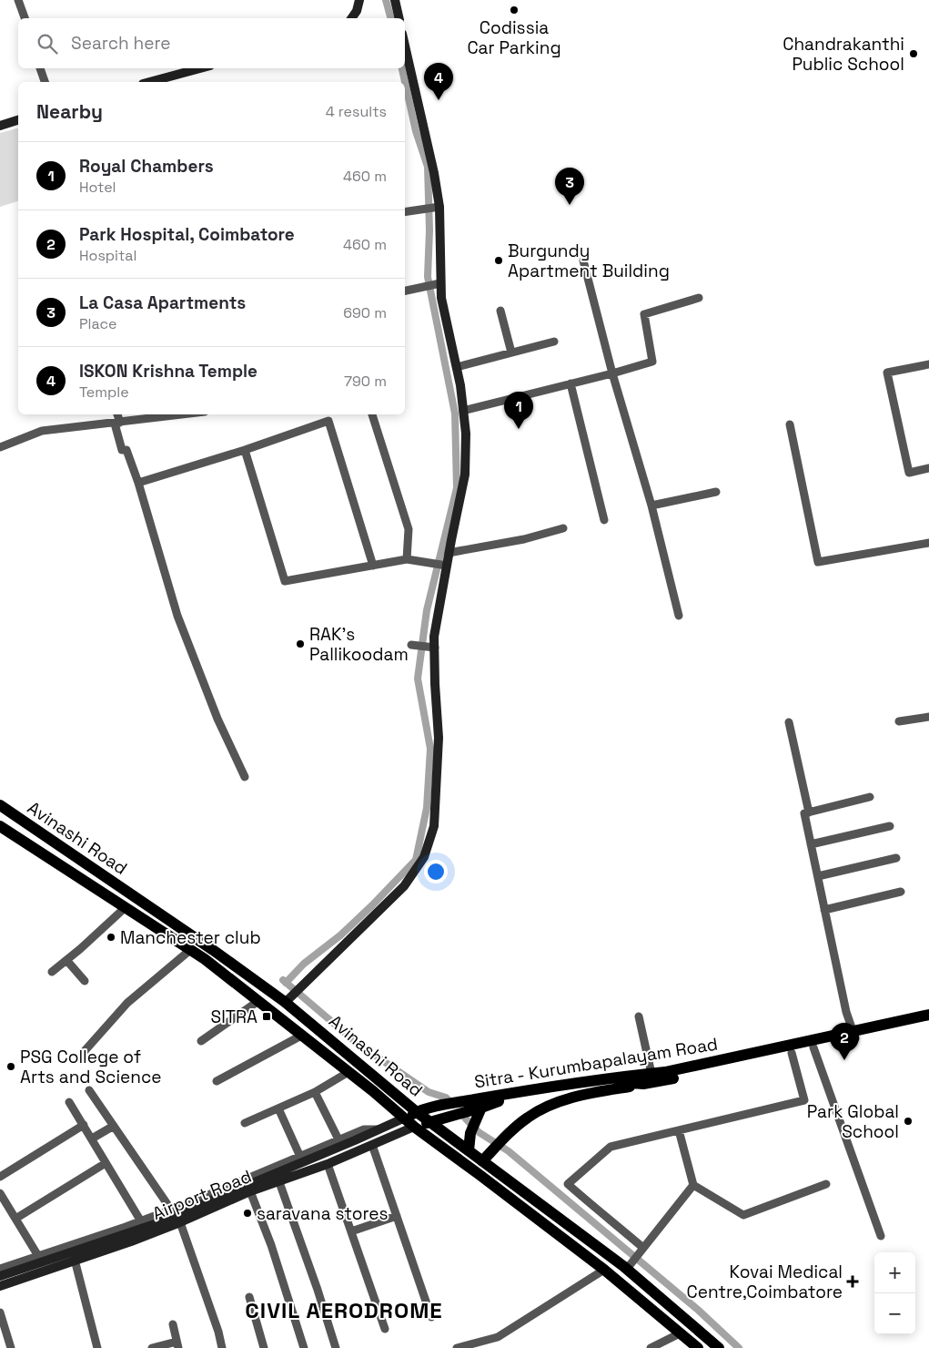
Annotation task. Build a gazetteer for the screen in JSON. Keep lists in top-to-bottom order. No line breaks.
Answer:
{"streets":{"main road":["Avinashi Road","Sitra - Kurumbapalayam Road"],"street":["Airport Road"]},"crossings":[["Avinashi Road","Sitra - Kurumbapalayam Road"],["Avinashi Road","Airport Road"],["Sitra - Kurumbapalayam Road","Airport Road"]],"districts":["CIVIL AERODROME"],"places":{"other":["Codissia Car Parking","Chandrakanthi Public School","Burgundy Apartment Building","RAK's Pallikoodam","Manchester club","PSG College of Arts and Science","Park Global School","saravana stores"],"transit":["SITRA"],"health":["Kovai Medical Centre,Coimbatore"]},"page":{"search":"Search here","pins":["4","3","1","2"],"heading":["Nearby","4 results"],"list":[{"mark":"1","name":"Royal Chambers","note":"Hotel","value":"460 m"},{"mark":"2","name":"Park Hospital, Coimbatore","note":"Hospital","value":"460 m"},{"mark":"3","name":"La Casa Apartments","note":"Place","value":"690 m"},{"mark":"4","name":"ISKON Krishna Temple","note":"Temple","value":"790 m"}],"map_buttons":["+","−"]}}
